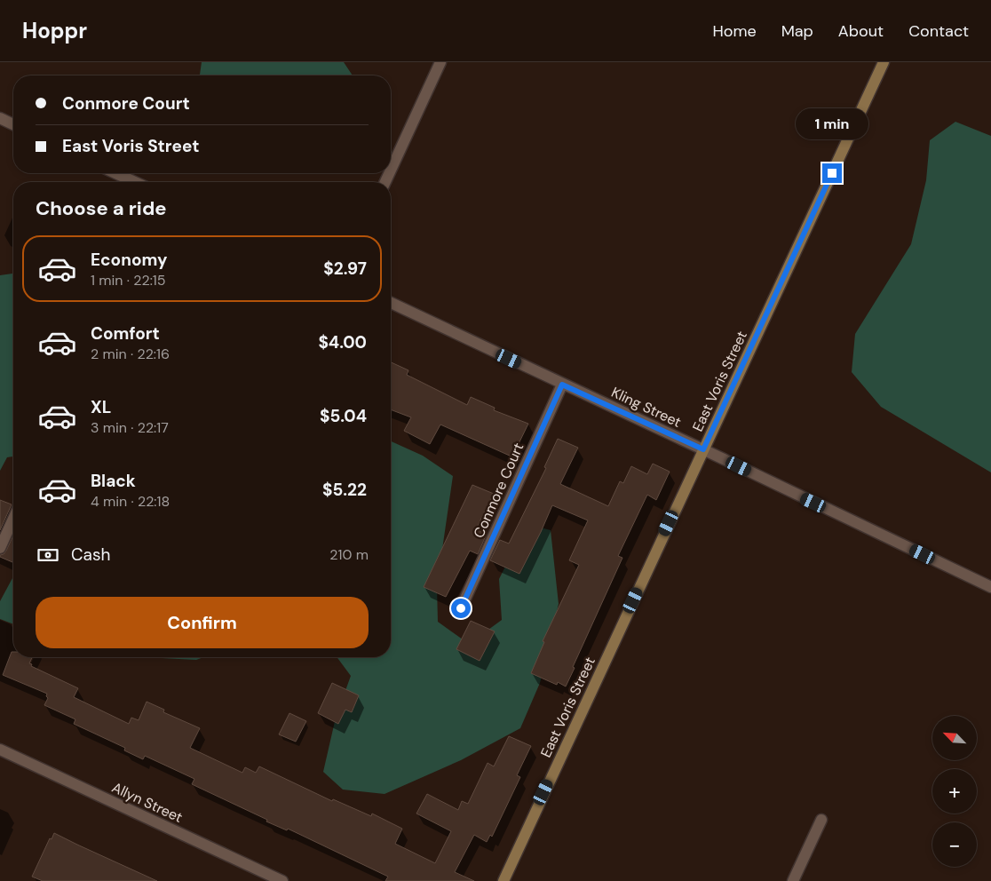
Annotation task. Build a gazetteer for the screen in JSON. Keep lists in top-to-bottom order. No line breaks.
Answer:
{"streets":{"street":["East Voris Street","Kling Street","Conmore Court","Allyn Street"]},"crossings":[["East Voris Street","Kling Street"],["Kling Street","Conmore Court"]],"north":"top left","page":{"header":"Hoppr","nav":["Home","Map","About","Contact"],"banner":["Conmore Court","East Voris Street"],"bubble":"1 min","heading":"Choose a ride","list":[{"name":"Economy","note":"1 min · 22:15","value":"$2.97"},{"name":"Comfort","note":"2 min · 22:16","value":"$4.00"},{"name":"XL","note":"3 min · 22:17","value":"$5.04"},{"name":"Black","note":"4 min · 22:18","value":"$5.22"}],"pay":["Cash","210 m"],"buttons":"Confirm","map_buttons":["+","−"]}}
